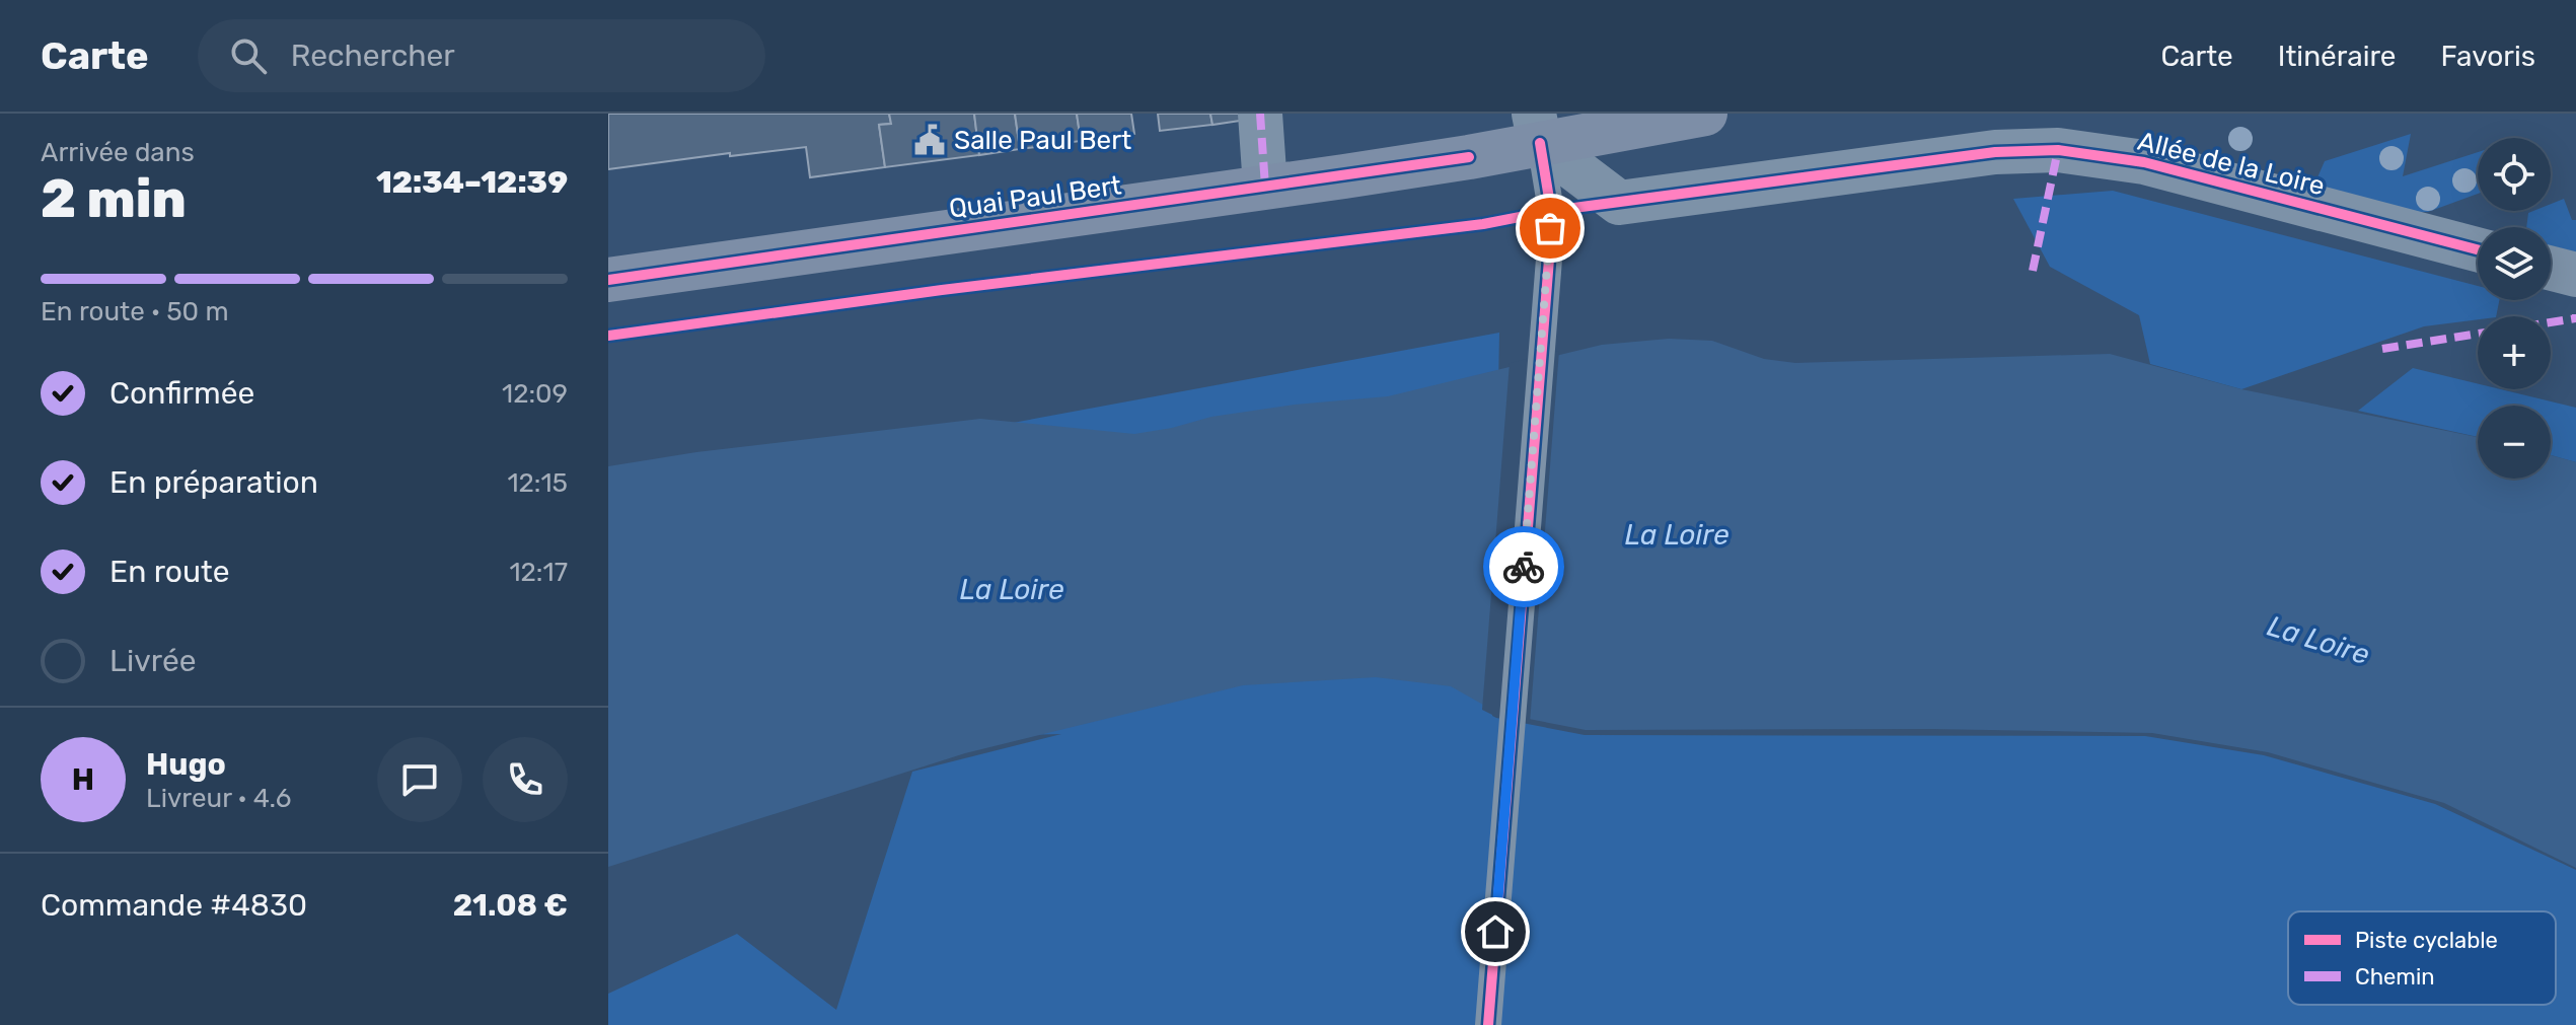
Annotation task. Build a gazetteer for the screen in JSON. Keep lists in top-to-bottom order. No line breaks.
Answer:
{"streets":{"main road":["Quai Paul Bert"],"street":["Allée de la Loire"]},"crossings":[["Allée de la Loire","Quai Paul Bert"]],"water":["La Loire"],"places":{"public building":["Salle Paul Bert"]},"legend":["Piste cyclable","Chemin"],"page":{"header":"Carte","search":"Rechercher","nav":["Carte","Itinéraire","Favoris"],"heading":["2 min","Arrivée dans","12:34–12:39"],"panel":["Hugo","Livreur · 4.6","Commande #4830","21.08 €"],"map_buttons":["+","−"],"bar":"En route · 50 m","list":[["Confirmée","12:09"],["En préparation","12:15"],["En route","12:17"],"Livrée"],"round":"H"}}
